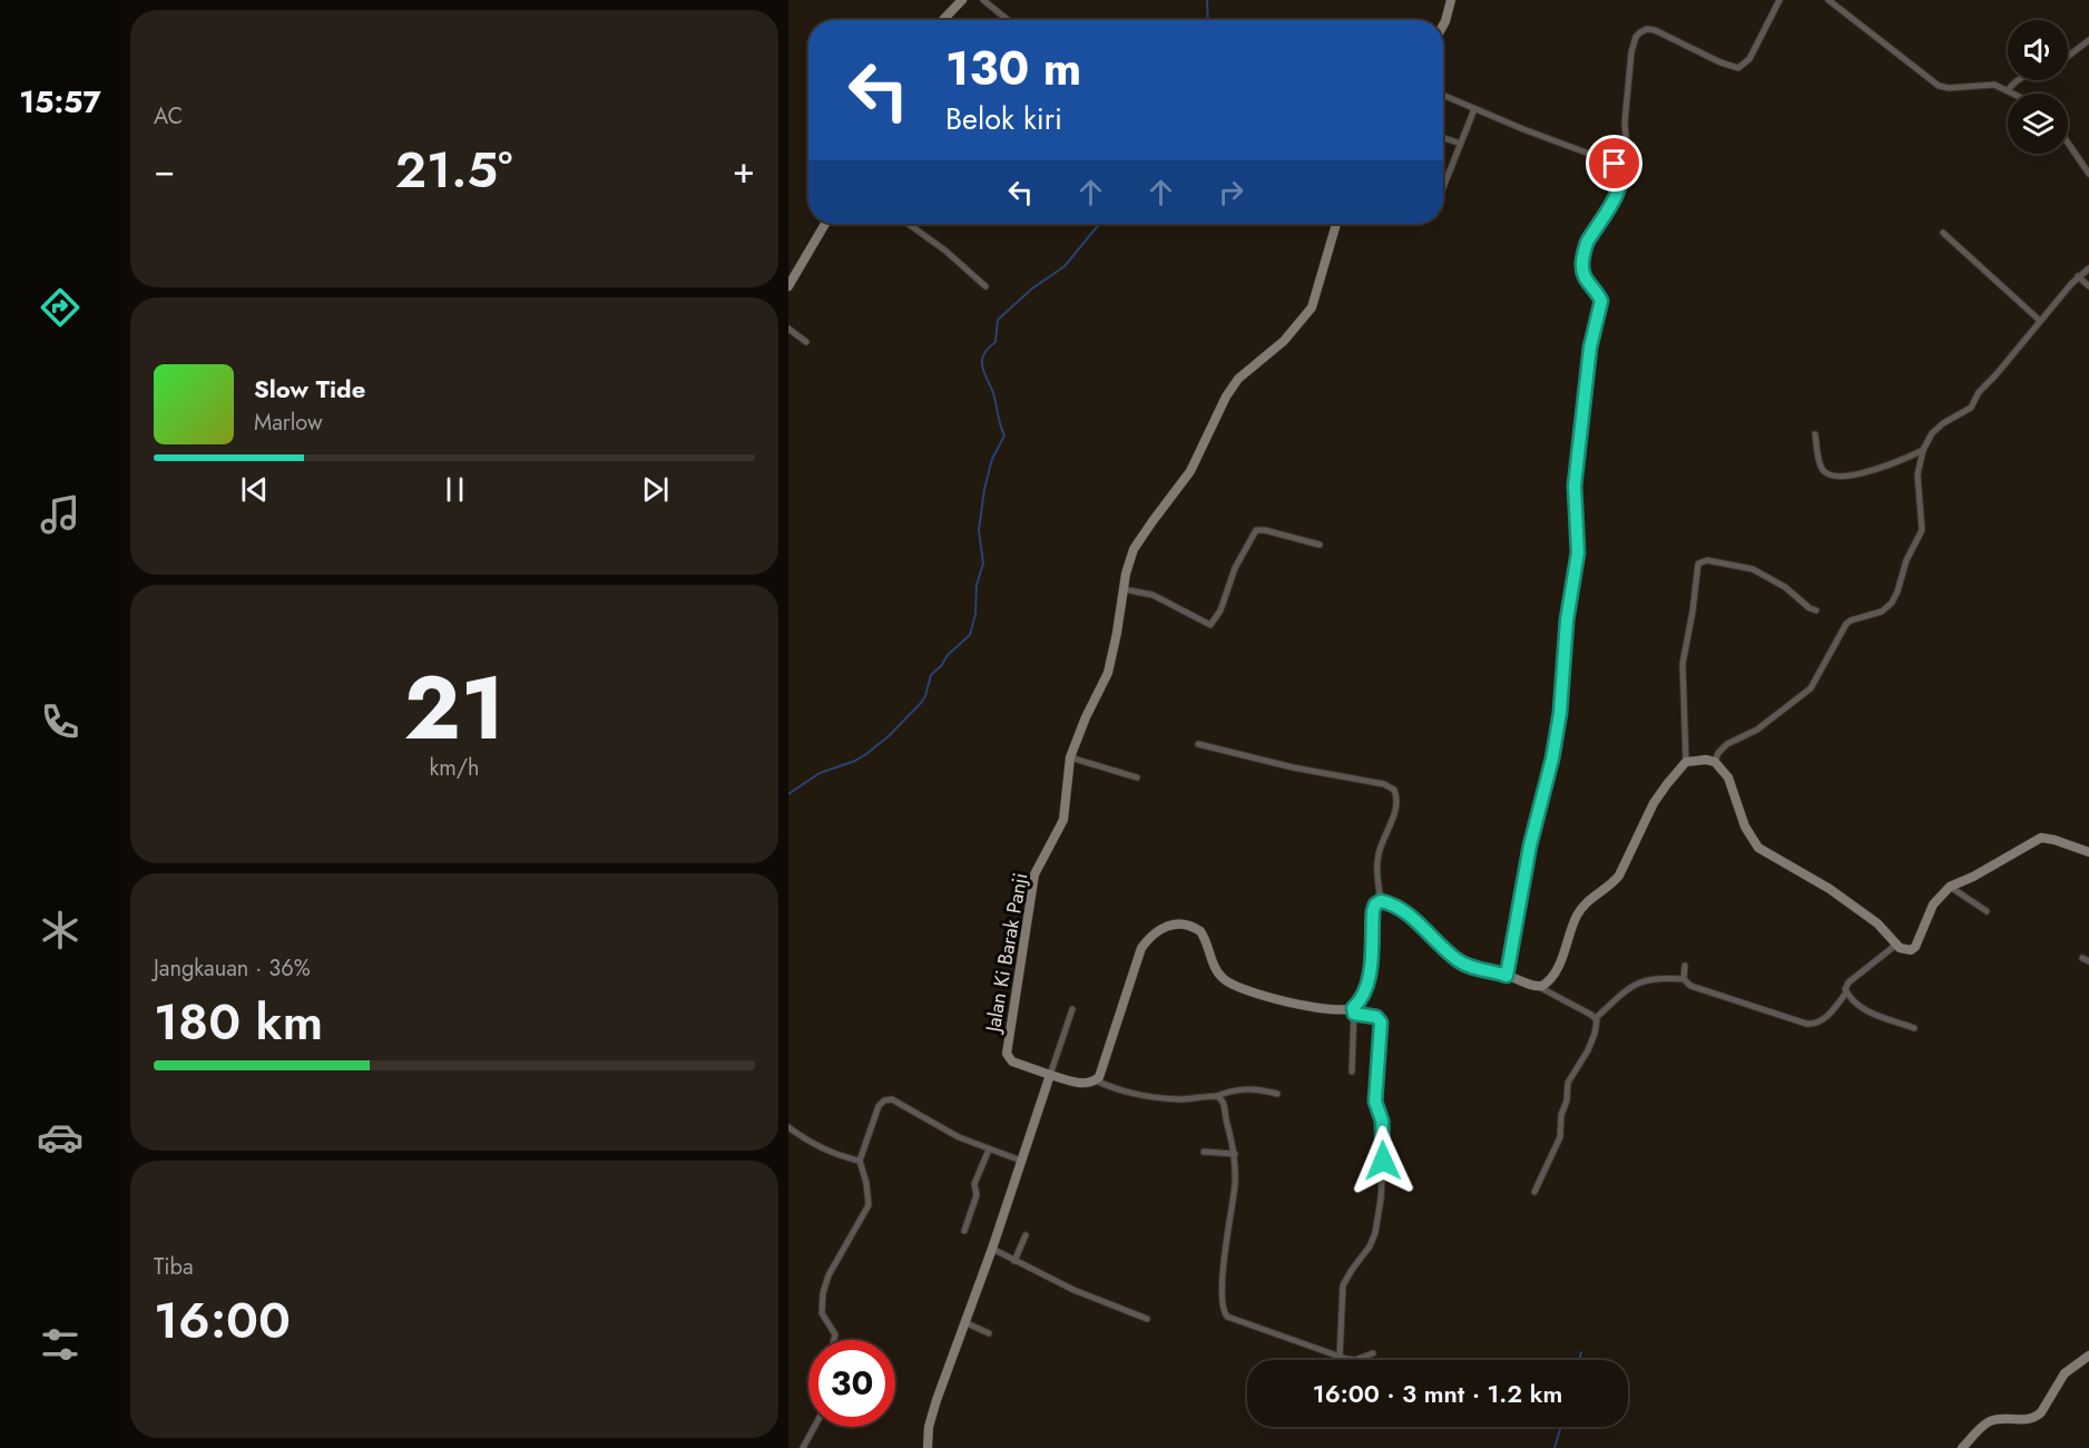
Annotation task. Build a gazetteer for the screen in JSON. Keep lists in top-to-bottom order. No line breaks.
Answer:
{"streets":{"street":["Jalan Ki Barak Panji"]},"page":{"tabs":"15:57","tile":["AC",["21","km/h"],["Jangkauan · 36%","180 km"],["Tiba","16:00"]],"turn":["130 m","Belok kiri"],"heat":["−","21.5°","+"],"song":["Slow Tide","Marlow"],"limit":"30","trip":"16:00 · 3 mnt · 1.2 km"}}
